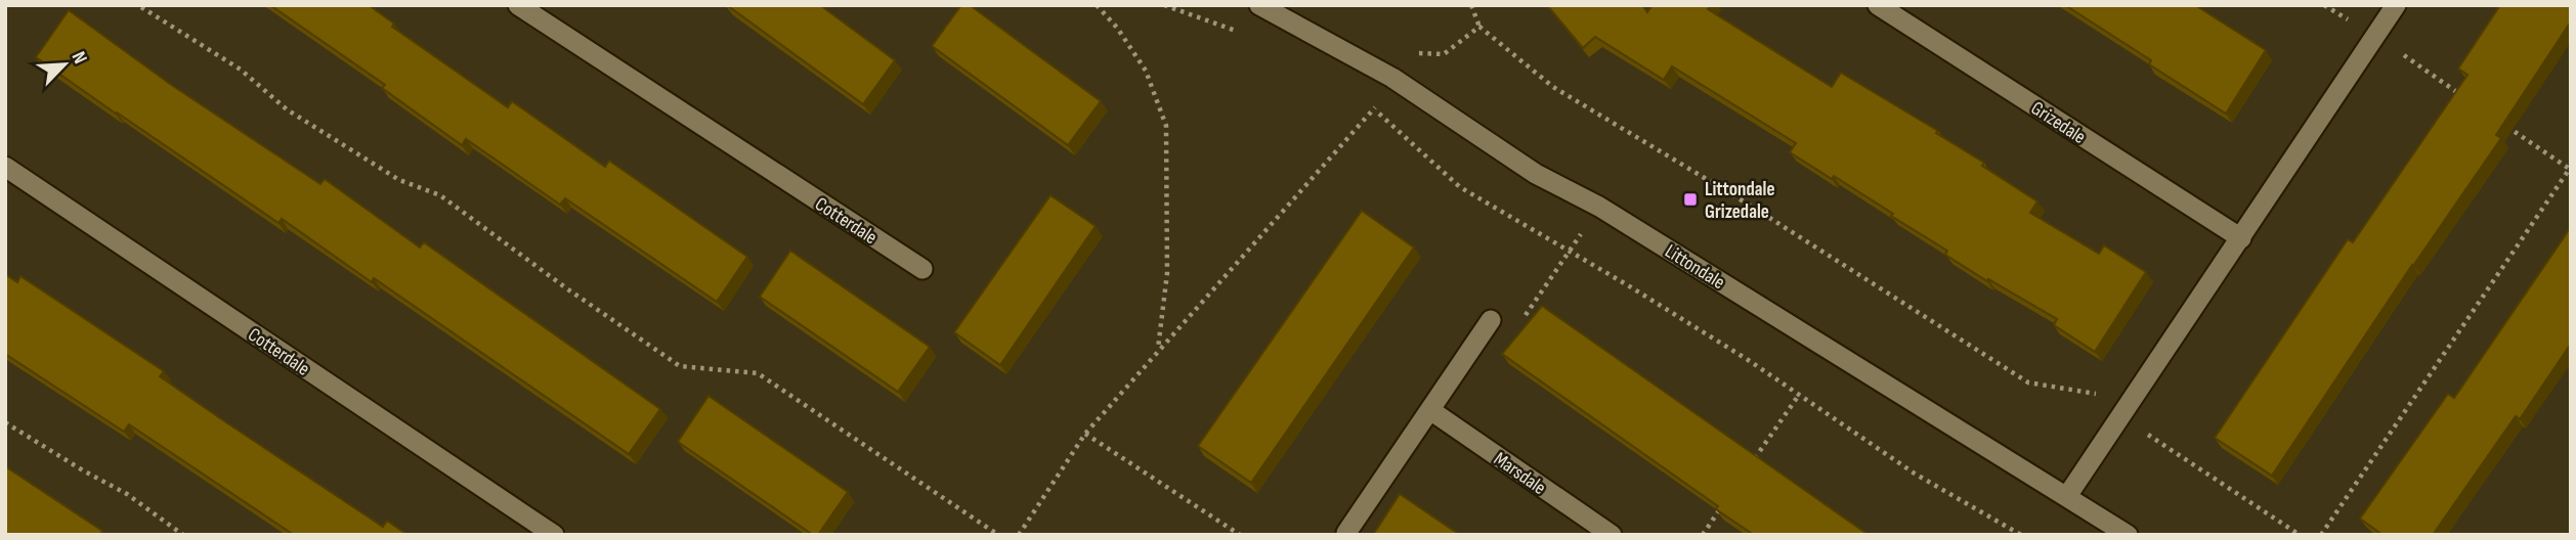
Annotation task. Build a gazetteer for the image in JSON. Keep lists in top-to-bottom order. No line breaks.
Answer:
{"streets":{"street":["Grizedale","Cotterdale","Littondale","Marsdale"]},"places":{"transit":["Littondale Grizedale"]},"north":"top right"}
